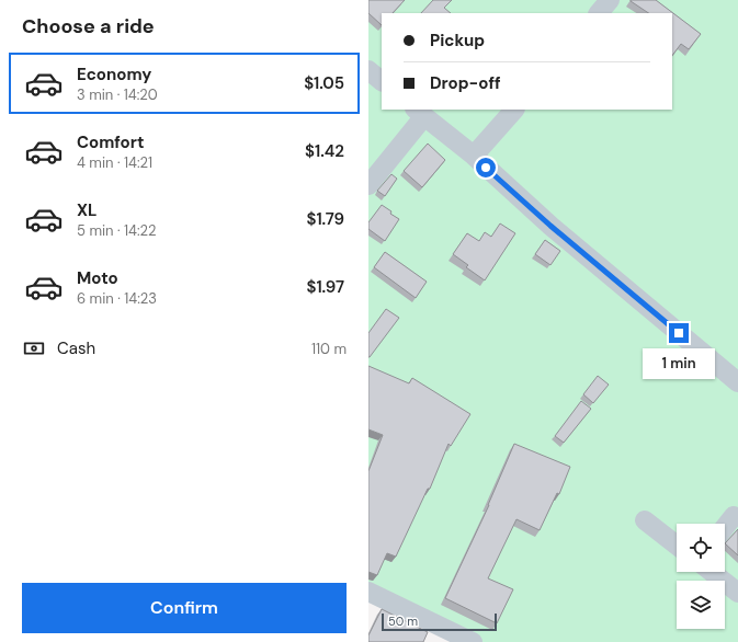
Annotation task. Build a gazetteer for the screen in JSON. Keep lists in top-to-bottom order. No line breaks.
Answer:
{"scale_bar":"50 m","page":{"heading":"Choose a ride","banner":["Pickup","Drop-off"],"list":[{"name":"Economy","note":"3 min · 14:20","value":"$1.05"},{"name":"Comfort","note":"4 min · 14:21","value":"$1.42"},{"name":"XL","note":"5 min · 14:22","value":"$1.79"},{"name":"Moto","note":"6 min · 14:23","value":"$1.97"}],"pay":["Cash","110 m"],"bubble":"1 min","buttons":"Confirm","scale":"50 m"}}
